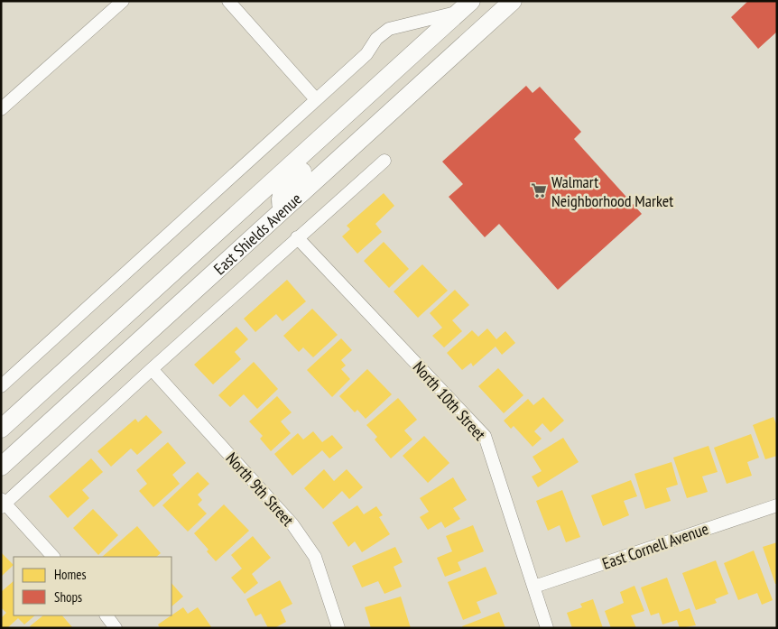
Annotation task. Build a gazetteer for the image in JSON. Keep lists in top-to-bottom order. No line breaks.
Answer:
{"streets":{"main road":["East Shields Avenue"],"street":["North 10th Street","North 9th Street","East Cornell Avenue"]},"crossings":[["North 10th Street","East Cornell Avenue"]],"places":{"supermarket":["Walmart Neighborhood Market"]},"legend":["Homes","Shops"]}
